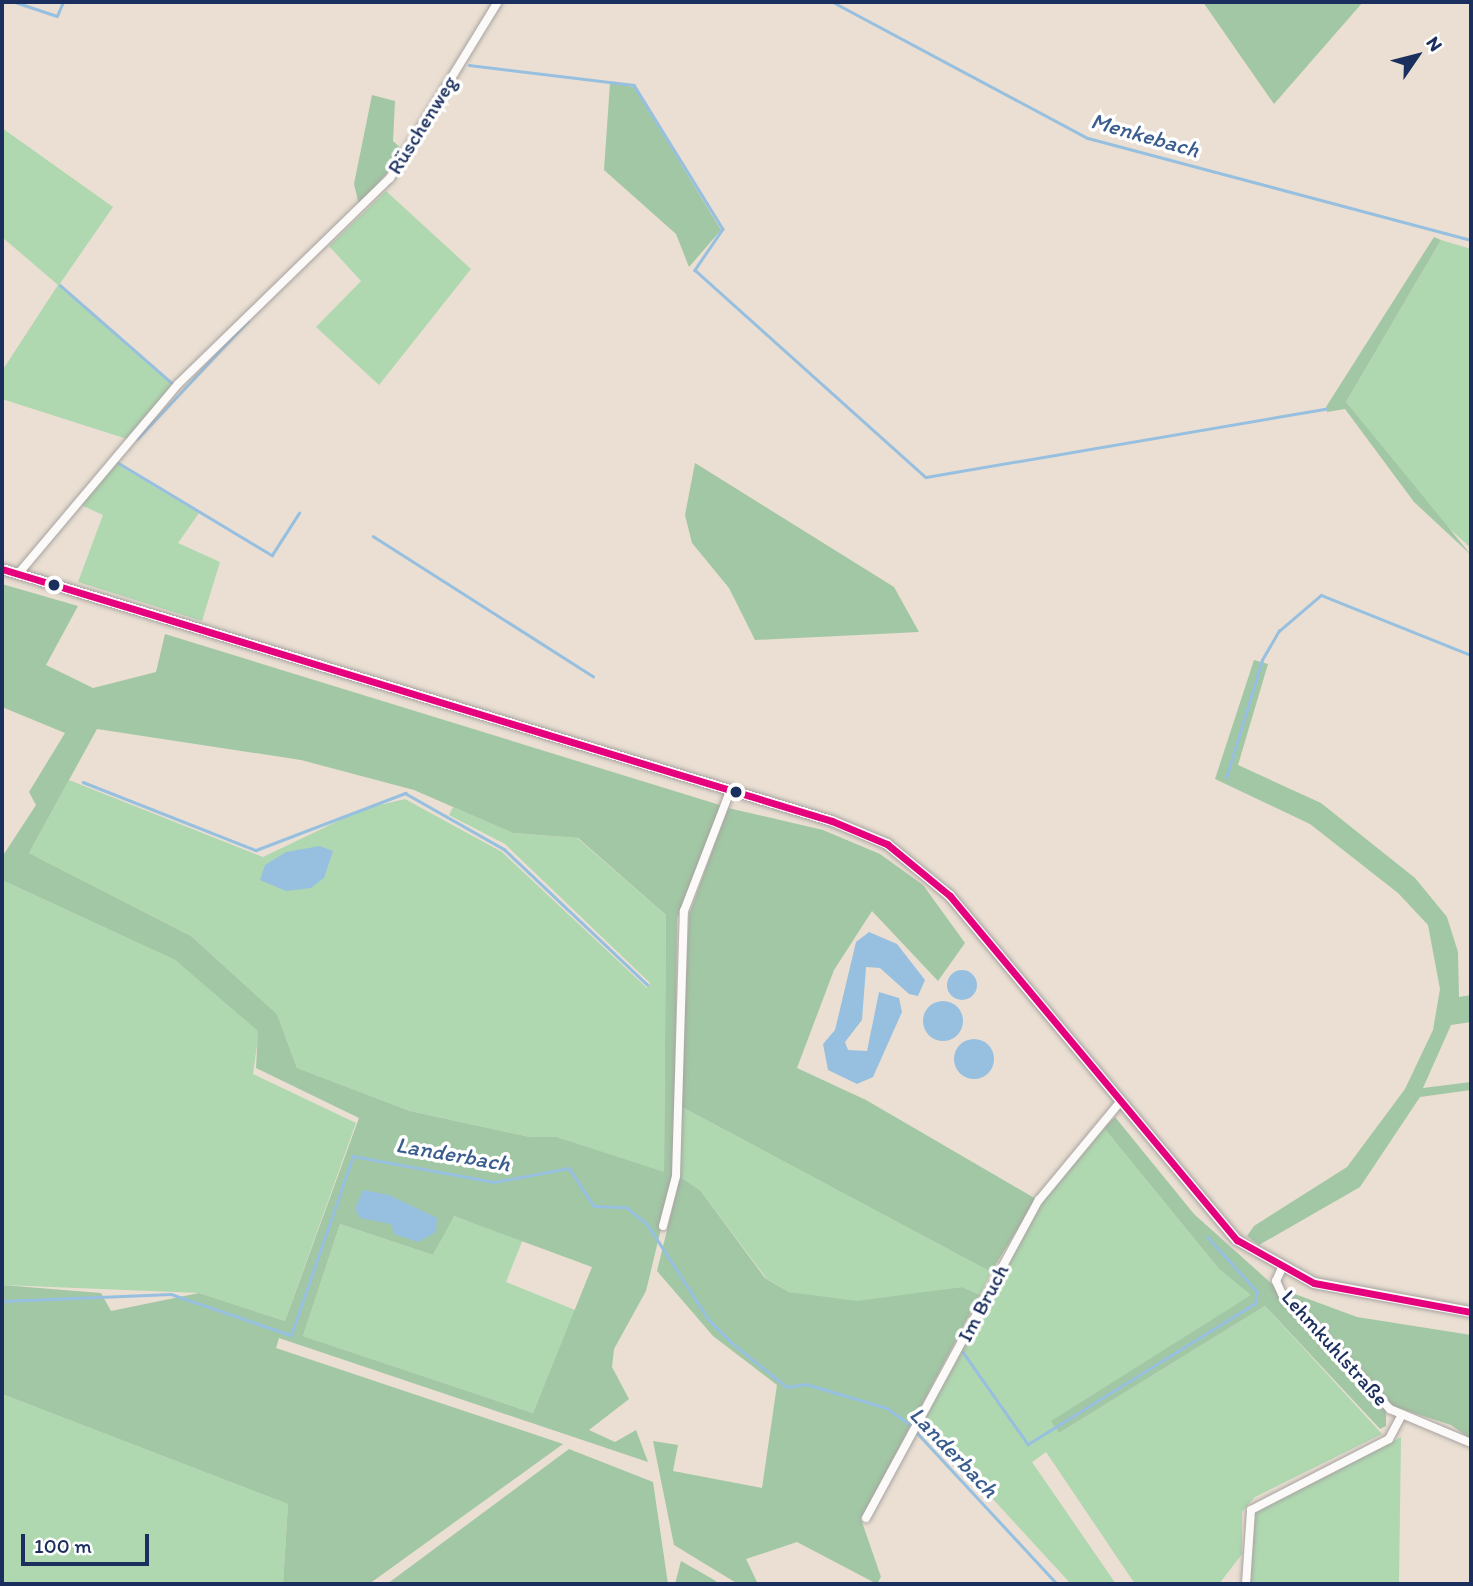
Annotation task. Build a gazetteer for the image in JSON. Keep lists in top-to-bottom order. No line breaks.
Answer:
{"streets":{"street":["Rüschenweg","Im Bruch","Lehmkuhlstraße"]},"water":["Menkebach","Landerbach"],"scale_bar":"100 m","north":"top right"}
